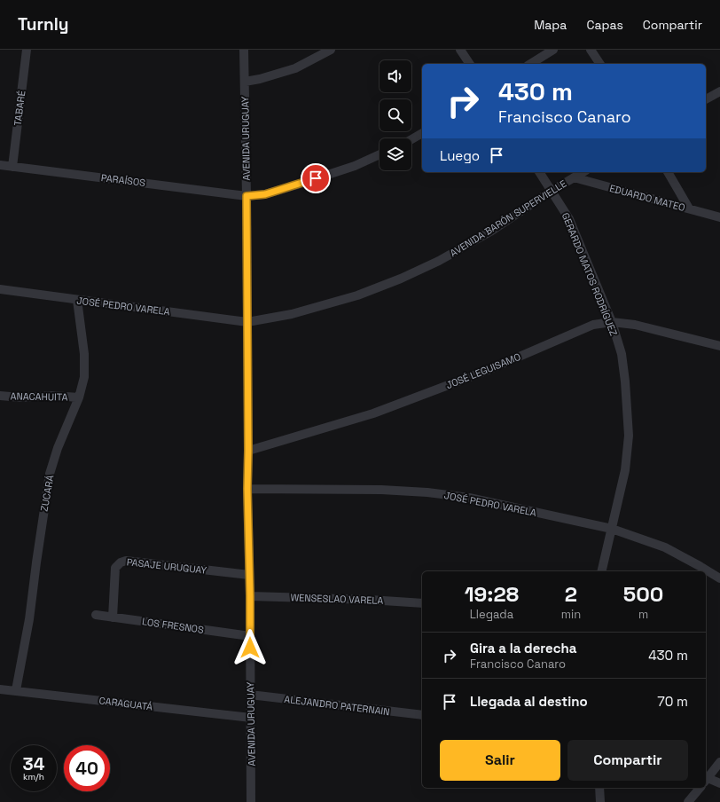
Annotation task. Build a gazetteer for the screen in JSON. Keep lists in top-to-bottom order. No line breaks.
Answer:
{"streets":{"street":["TABARÉ","AVENIDA URUGUAY","PARAÍSOS","EDUARDO MATEO","AVENIDA BARÓN SUPERVIELLE","GERARDO MATOS RODRÍGUEZ","JOSÉ PEDRO VARELA","JOSÉ LEGUISAMO","ANACAHUITA","ZUCARÁ","PASAJE URUGUAY","WENSESLAO VARELA","LOS FRESNOS","CARAGUATÁ","ALEJANDRO PATERNAIN"]},"crossings":[["TABARÉ","PARAÍSOS"],["AVENIDA URUGUAY","PARAÍSOS"],["AVENIDA URUGUAY","AVENIDA BARÓN SUPERVIELLE"],["AVENIDA URUGUAY","JOSÉ PEDRO VARELA"],["AVENIDA URUGUAY","JOSÉ LEGUISAMO"],["AVENIDA URUGUAY","PASAJE URUGUAY"],["AVENIDA URUGUAY","WENSESLAO VARELA"],["AVENIDA URUGUAY","LOS FRESNOS"],["AVENIDA URUGUAY","CARAGUATÁ"],["AVENIDA URUGUAY","ALEJANDRO PATERNAIN"],["EDUARDO MATEO","AVENIDA BARÓN SUPERVIELLE"],["AVENIDA BARÓN SUPERVIELLE","GERARDO MATOS RODRÍGUEZ"],["AVENIDA BARÓN SUPERVIELLE","JOSÉ PEDRO VARELA"],["GERARDO MATOS RODRÍGUEZ","JOSÉ PEDRO VARELA"],["GERARDO MATOS RODRÍGUEZ","JOSÉ LEGUISAMO"],["JOSÉ PEDRO VARELA","ZUCARÁ"],["ANACAHUITA","ZUCARÁ"],["ZUCARÁ","CARAGUATÁ"],["PASAJE URUGUAY","LOS FRESNOS"]],"page":{"header":"Turnly","nav":["Mapa","Capas","Compartir"],"turn":["430 m","Francisco Canaro"],"then":"Luego","eta":["19:28","Llegada","2","min","500","m"],"list":[{"name":"Gira a la derecha","note":"Francisco Canaro","value":"430 m"},{"name":"Llegada al destino","value":"70 m"}],"buttons":["Salir","Compartir"],"speed":"34 km/h","limit":"40"}}
